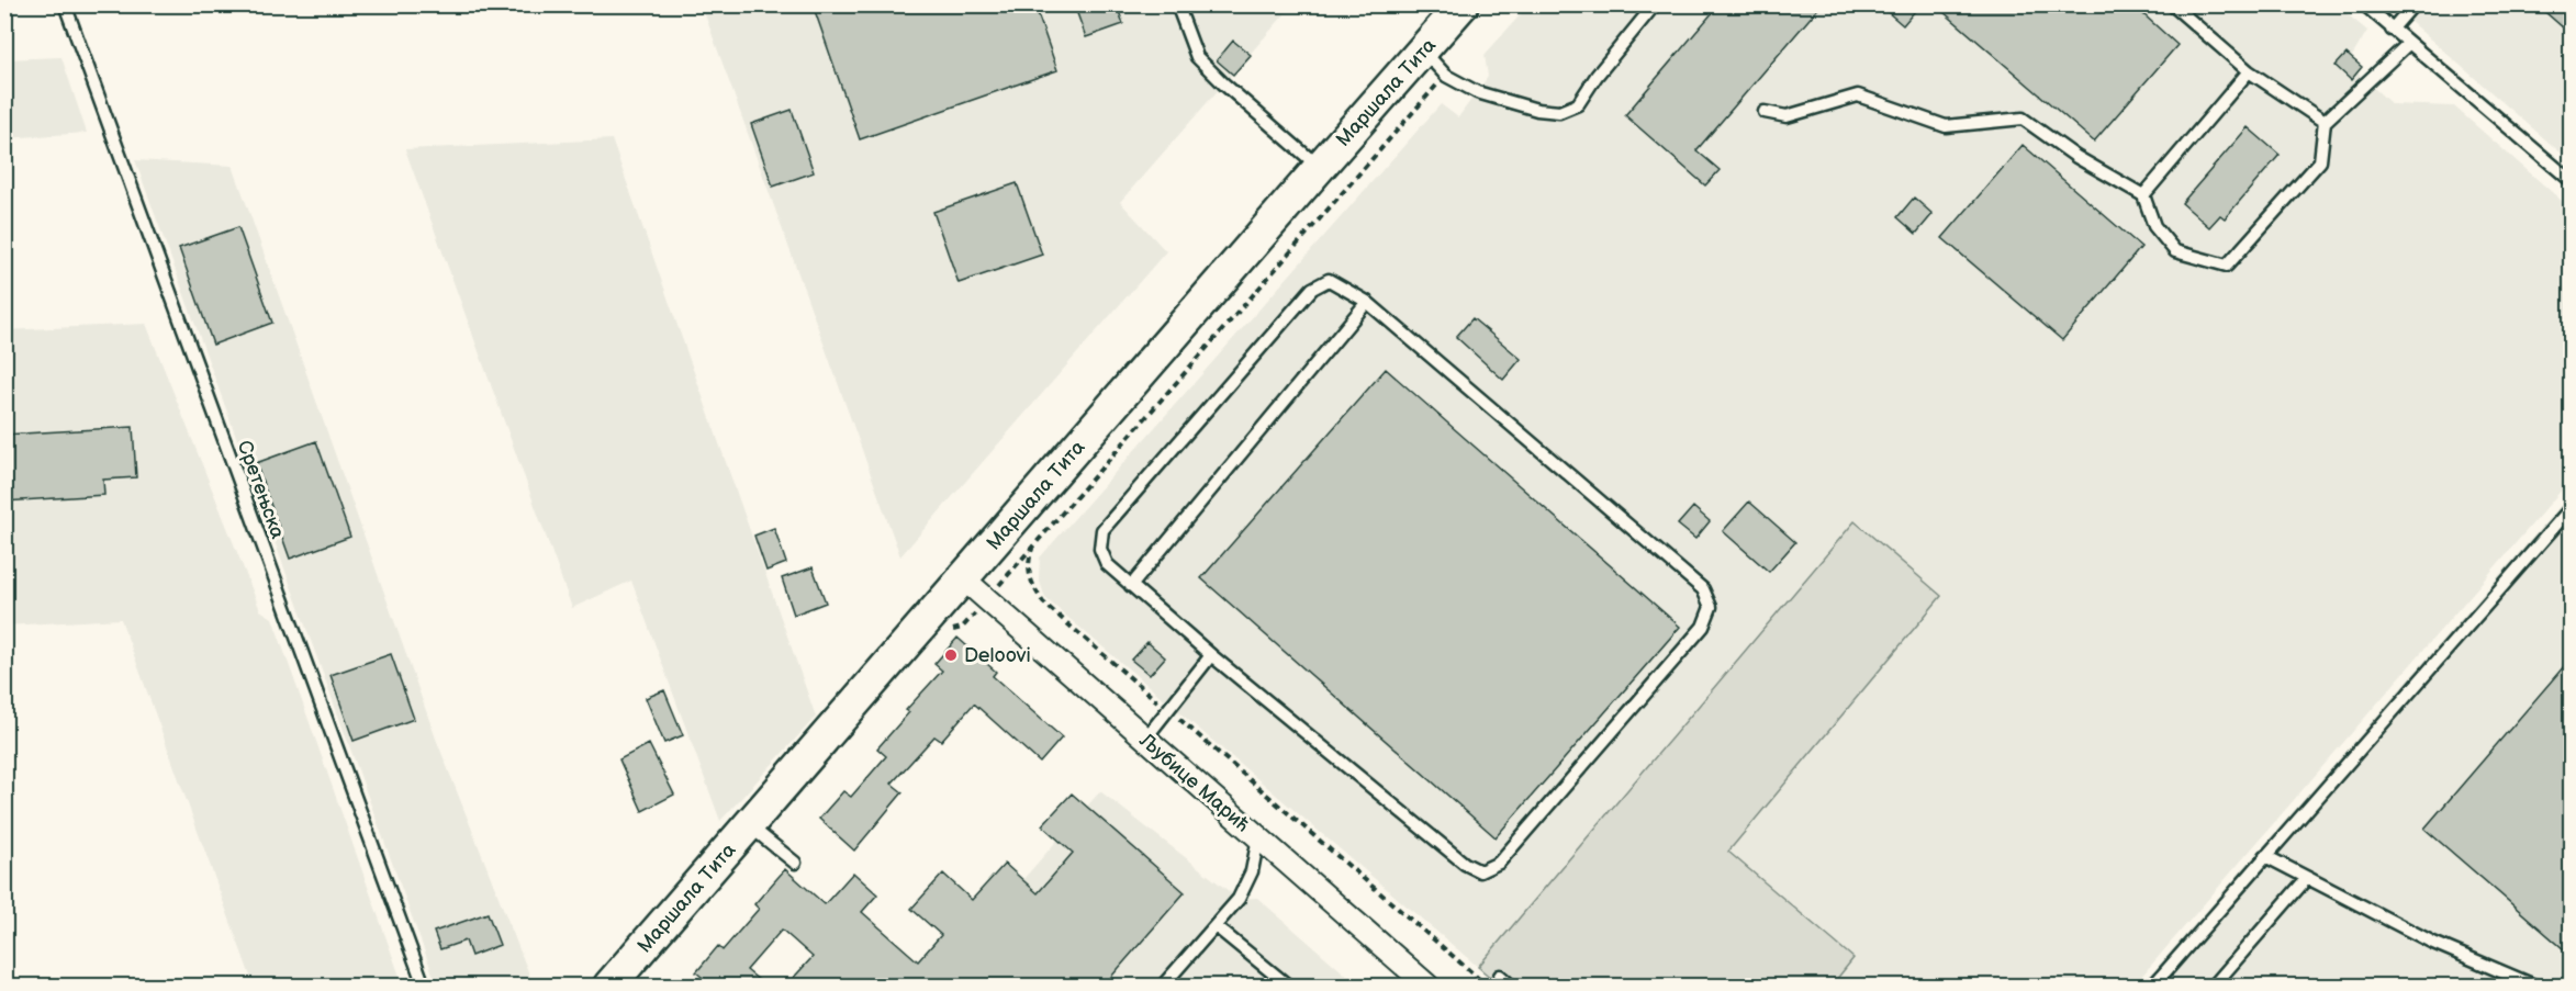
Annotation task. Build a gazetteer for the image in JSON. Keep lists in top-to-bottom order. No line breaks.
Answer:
{"streets":{"main road":["Маршала Тита"],"street":["Љубице Марић"],"lane":["Сретењска"]},"crossings":[["Маршала Тита","Љубице Марић"]],"places":["Deloovi"]}
